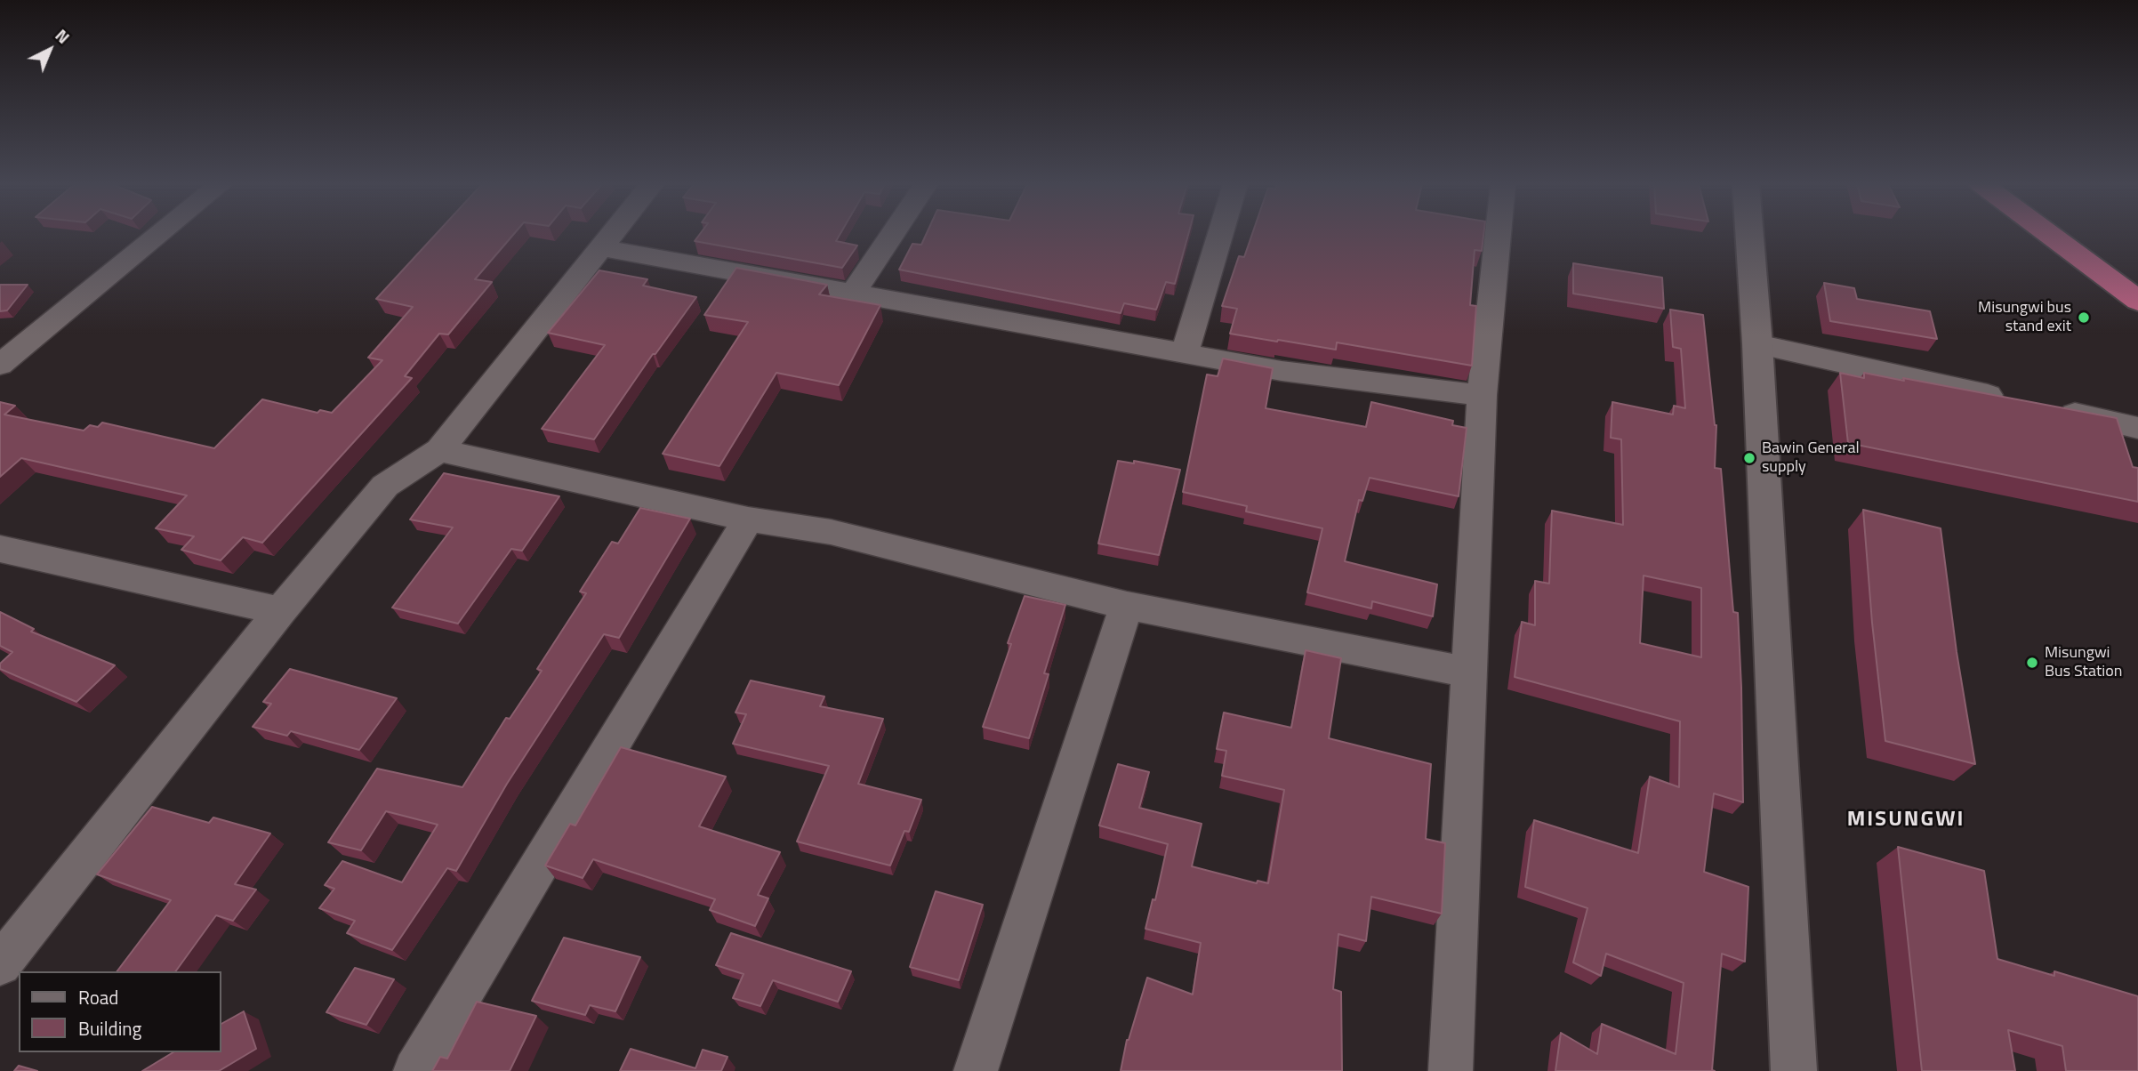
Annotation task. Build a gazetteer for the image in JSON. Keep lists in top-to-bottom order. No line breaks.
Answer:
{"districts":["MISUNGWI"],"places":["Misungwi bus stand exit","Bawin General supply","Misungwi Bus Station"],"legend":["Road","Building"],"north":"top right"}
